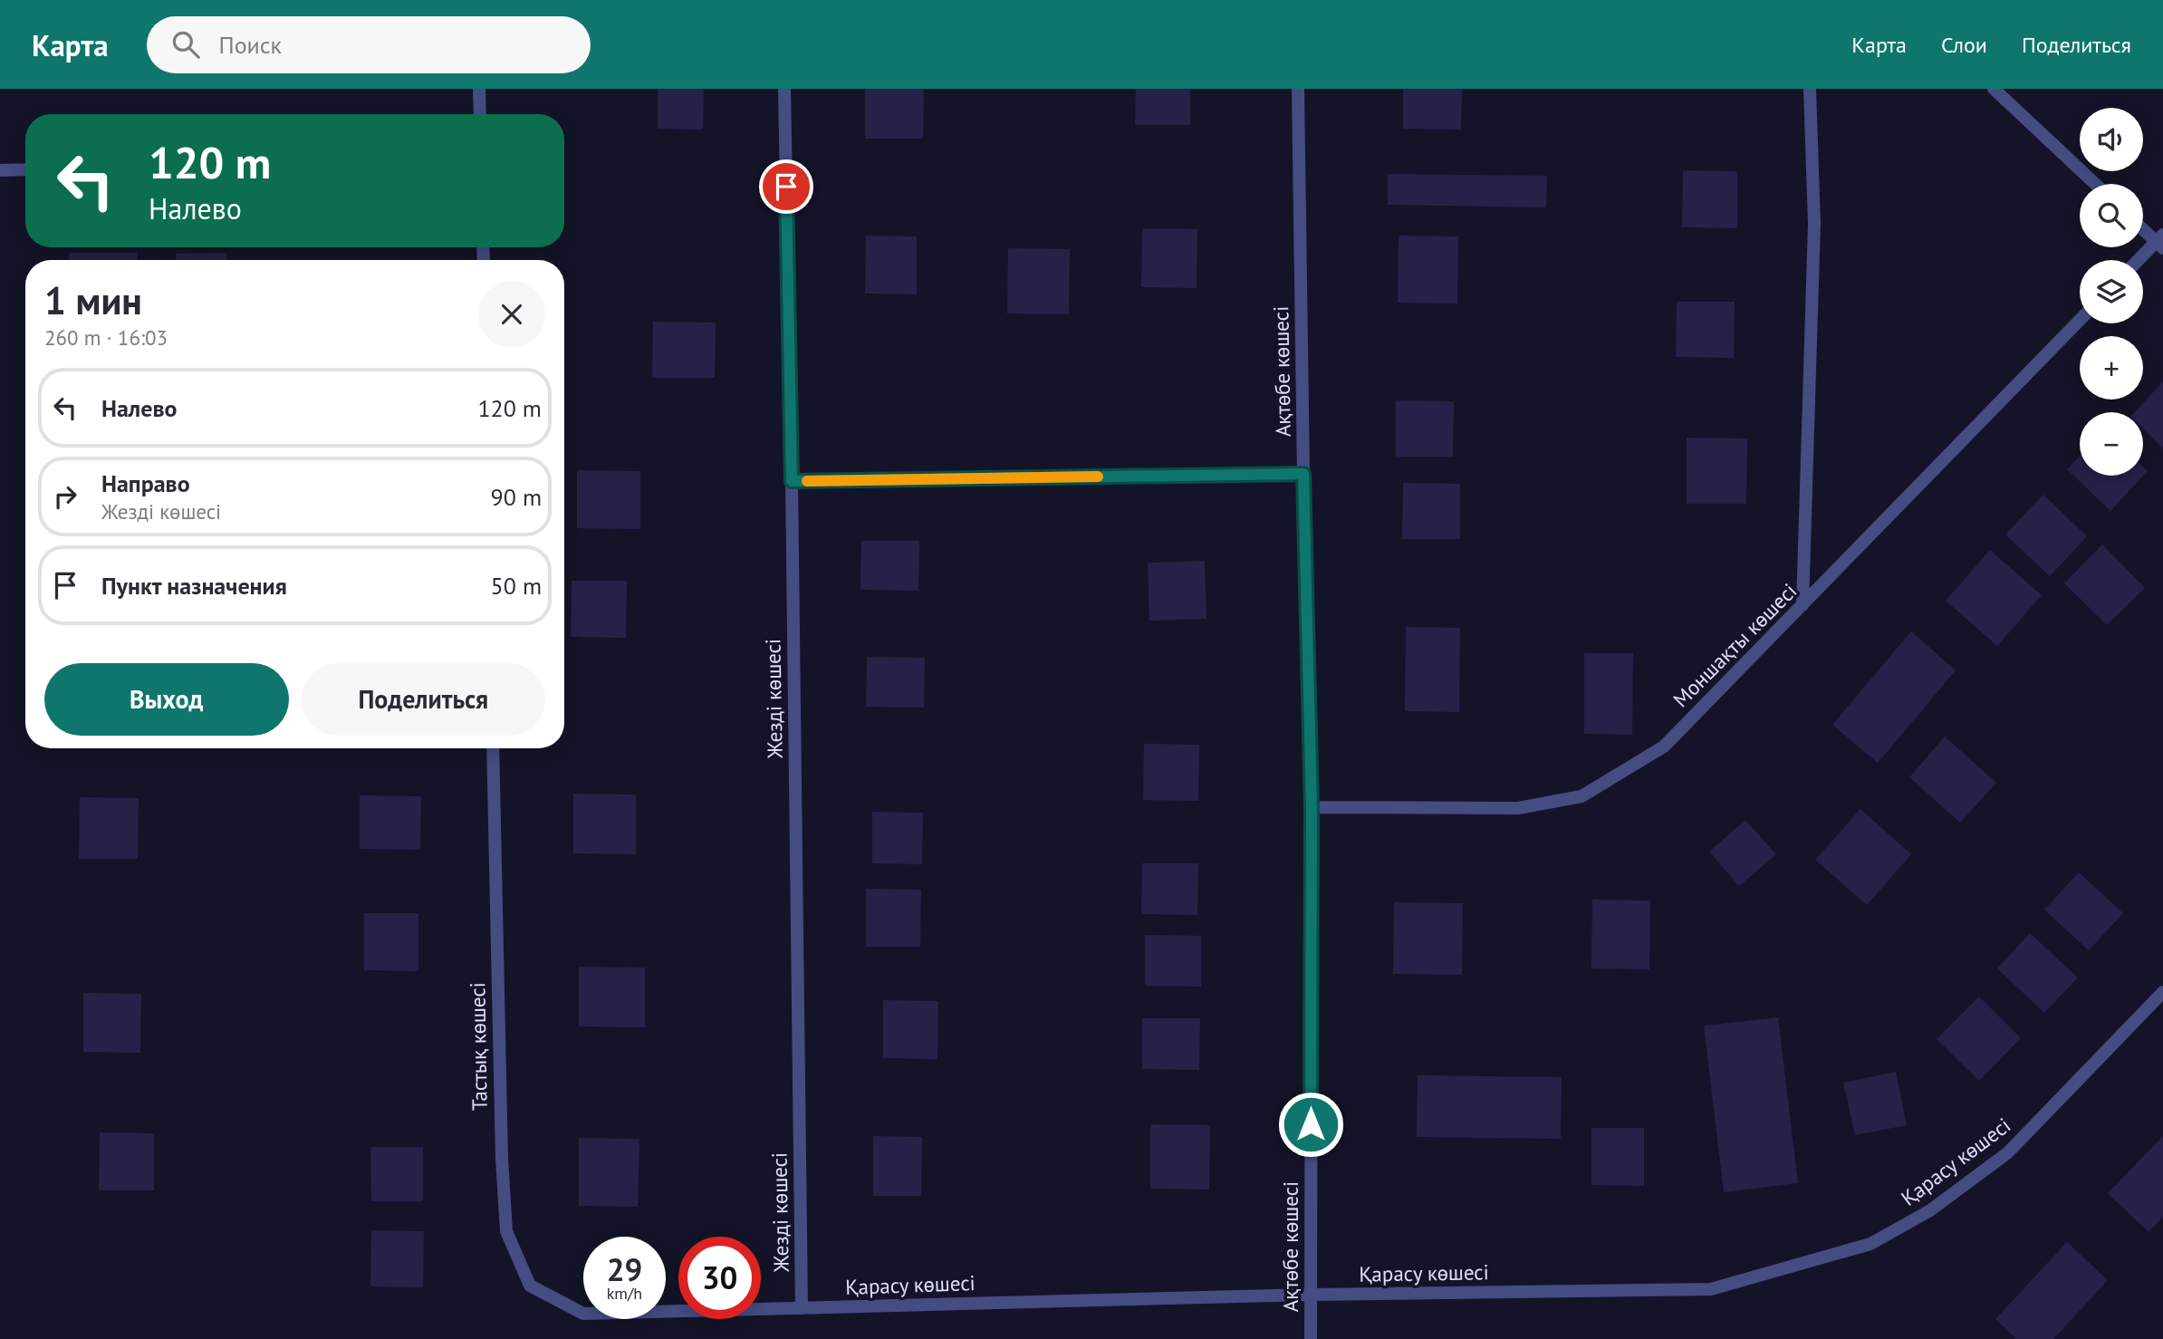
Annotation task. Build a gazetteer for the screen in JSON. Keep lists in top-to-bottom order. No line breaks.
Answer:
{"streets":{"street":["Ақтөбе көшесі","Моншақты көшесі","Жезді көшесі","Тастық көшесі","Қарасу көшесі"]},"crossings":[["Ақтөбе көшесі","Моншақты көшесі"],["Ақтөбе көшесі","Қарасу көшесі"],["Жезді көшесі","Қарасу көшесі"]],"page":{"header":"Карта","search":"Поиск","nav":["Карта","Слои","Поделиться"],"map_buttons":["+","−"],"turn":["120 m","Налево"],"heading":["1 мин","260 m · 16:03"],"list":[{"name":"Налево","value":"120 m"},{"name":"Направо","note":"Жезді көшесі","value":"90 m"},{"name":"Пункт назначения","value":"50 m"}],"buttons":["Выход","Поделиться"],"speed":"29 km/h","limit":"30"}}
